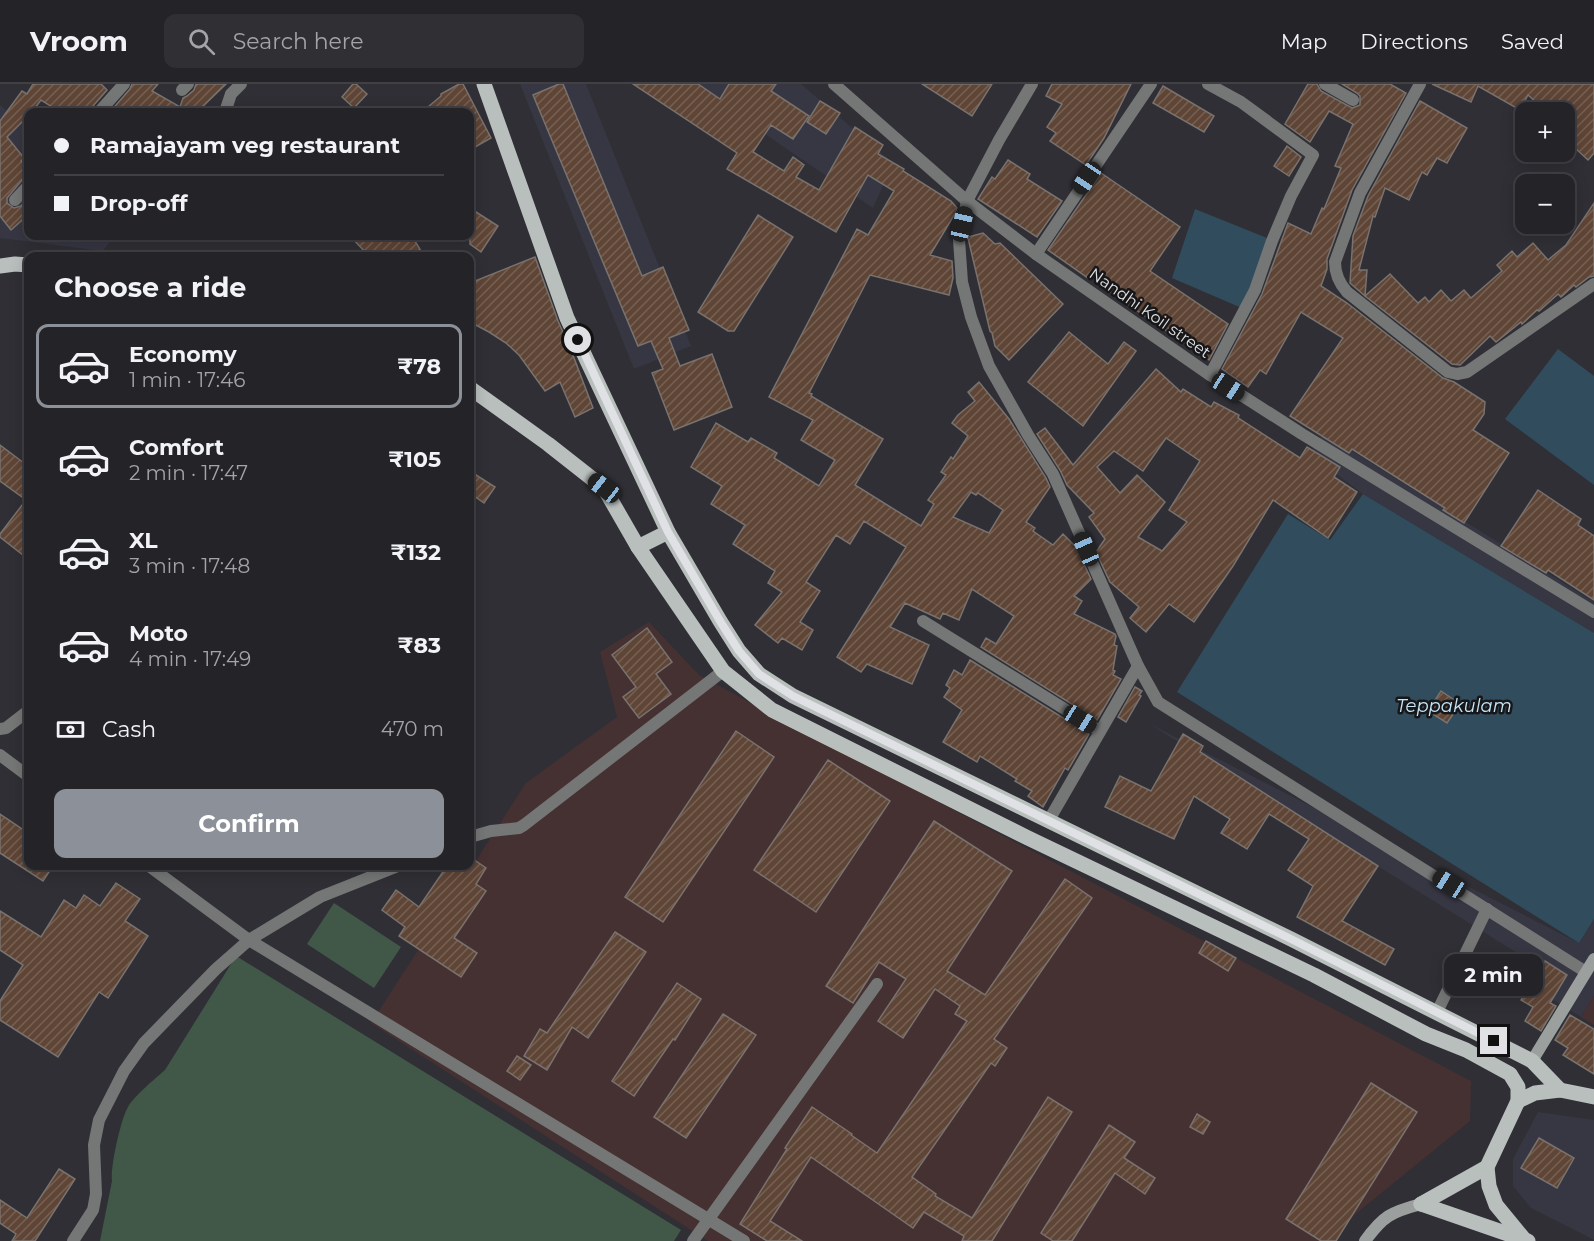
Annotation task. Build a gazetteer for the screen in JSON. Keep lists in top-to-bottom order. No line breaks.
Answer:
{"streets":{"street":["Nandhi Koil street"]},"water":["Teppakulam"],"page":{"header":"Vroom","search":"Search here","nav":["Map","Directions","Saved"],"map_buttons":["+","−"],"banner":["Ramajayam veg restaurant","Drop-off"],"heading":"Choose a ride","list":[{"name":"Economy","note":"1 min · 17:46","value":"₹78"},{"name":"Comfort","note":"2 min · 17:47","value":"₹105"},{"name":"XL","note":"3 min · 17:48","value":"₹132"},{"name":"Moto","note":"4 min · 17:49","value":"₹83"}],"pay":["Cash","470 m"],"buttons":"Confirm","bubble":"2 min"}}
